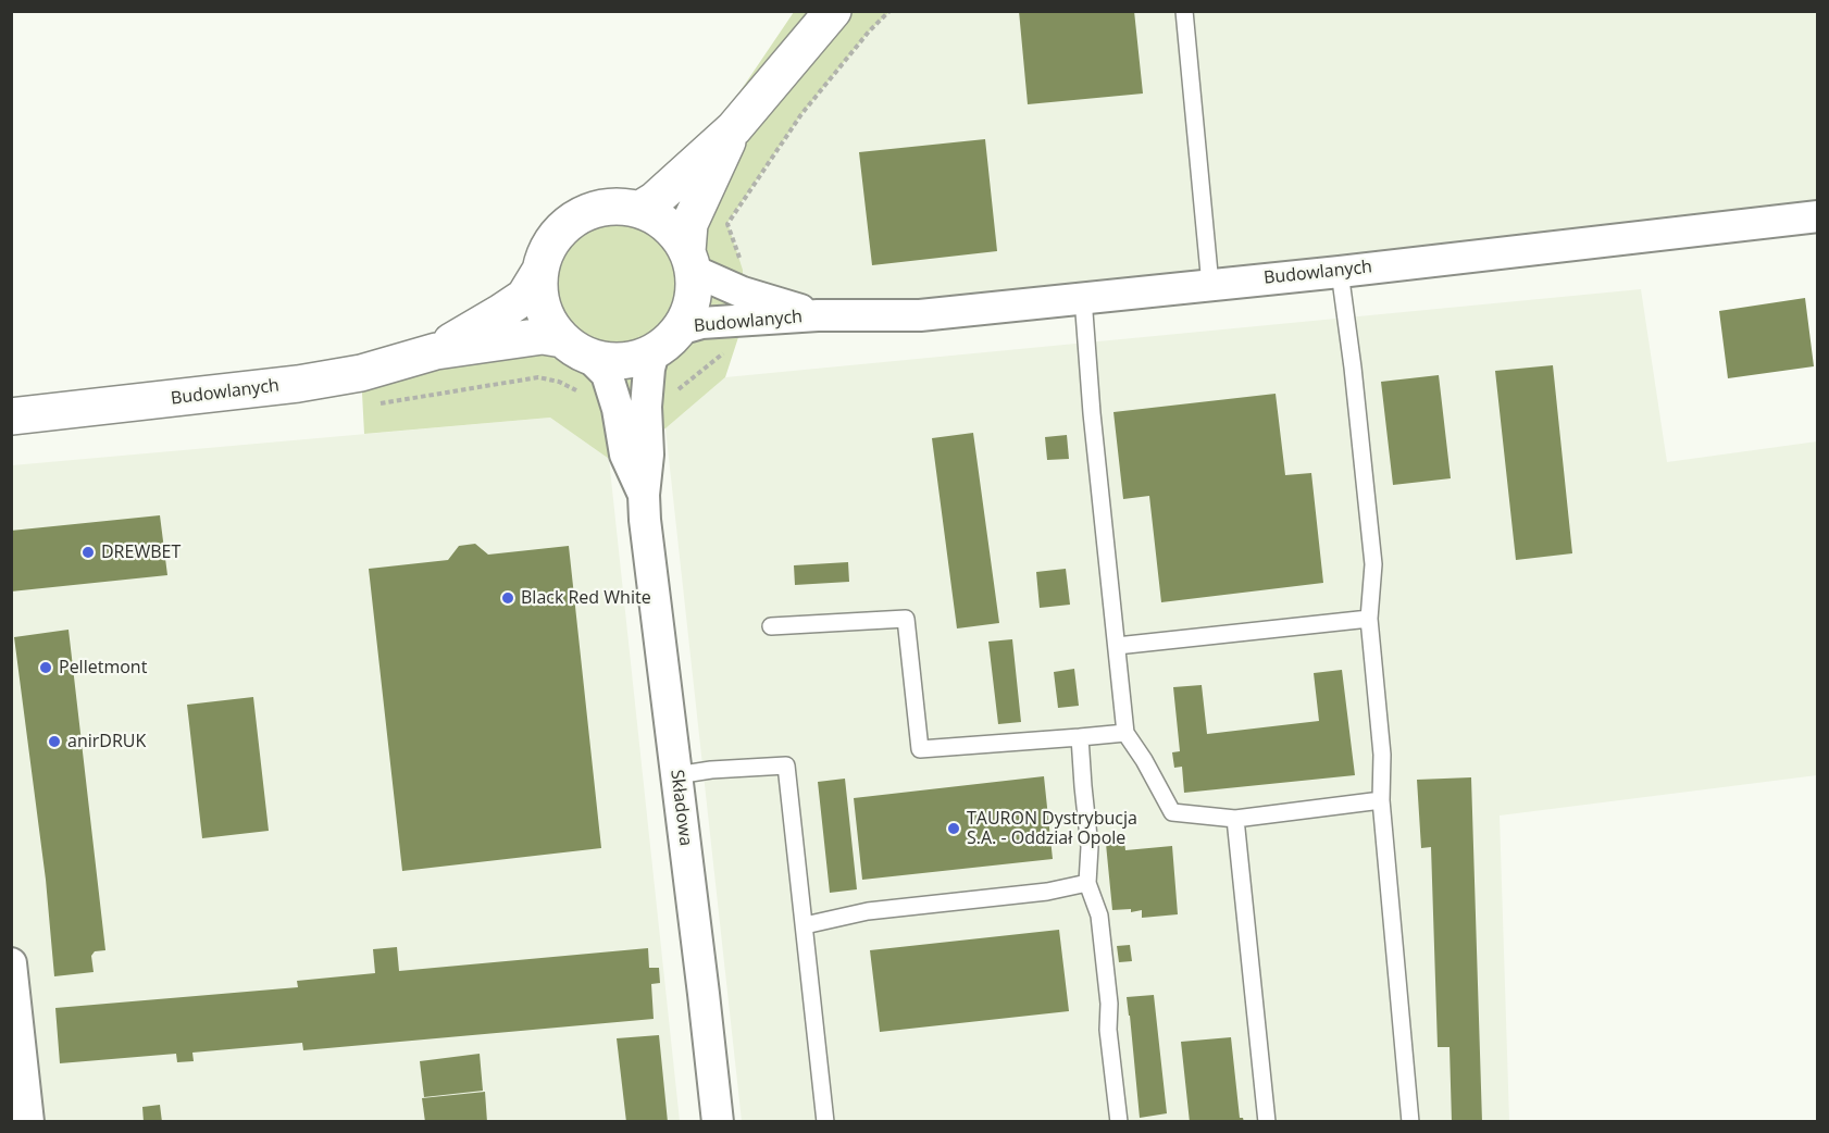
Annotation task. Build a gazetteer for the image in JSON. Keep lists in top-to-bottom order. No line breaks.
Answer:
{"streets":{"main road":["Budowlanych"],"street":["Składowa"]},"crossings":[["Budowlanych","Składowa"]],"places":["DREWBET","Black Red White","Pelletmont","anirDRUK","TAURON Dystrybucja S.A. - Oddział Opole"]}
